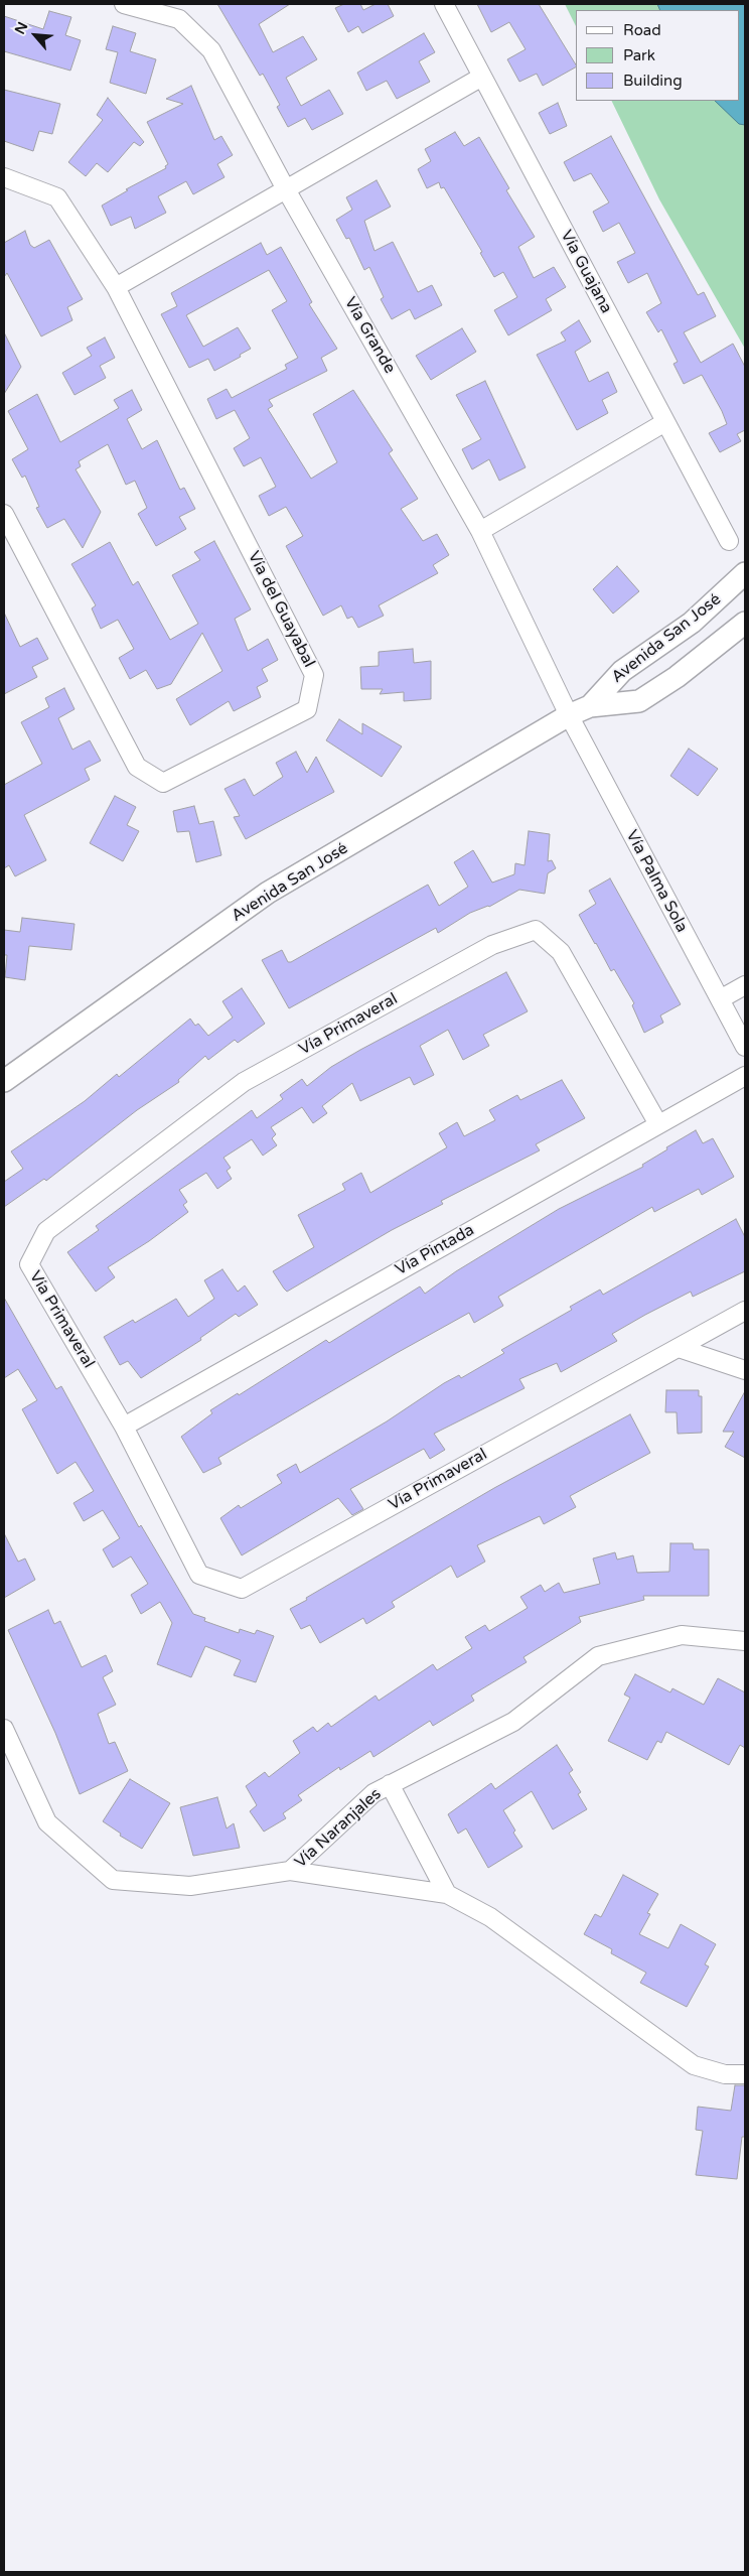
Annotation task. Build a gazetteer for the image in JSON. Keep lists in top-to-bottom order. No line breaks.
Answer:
{"streets":{"street":["Vía Guajana","Vía Grande","Vía del Guayabal","Avenida San José","Vía Palma Sola","Vía Primaveral","Vía Pintada","Vía Naranjales"]},"crossings":[["Vía Grande","Avenida San José"],["Vía Grande","Vía Palma Sola"],["Avenida San José","Vía Palma Sola"],["Vía Primaveral","Vía Pintada"]],"legend":["Road","Park","Building"],"north":"top left"}
